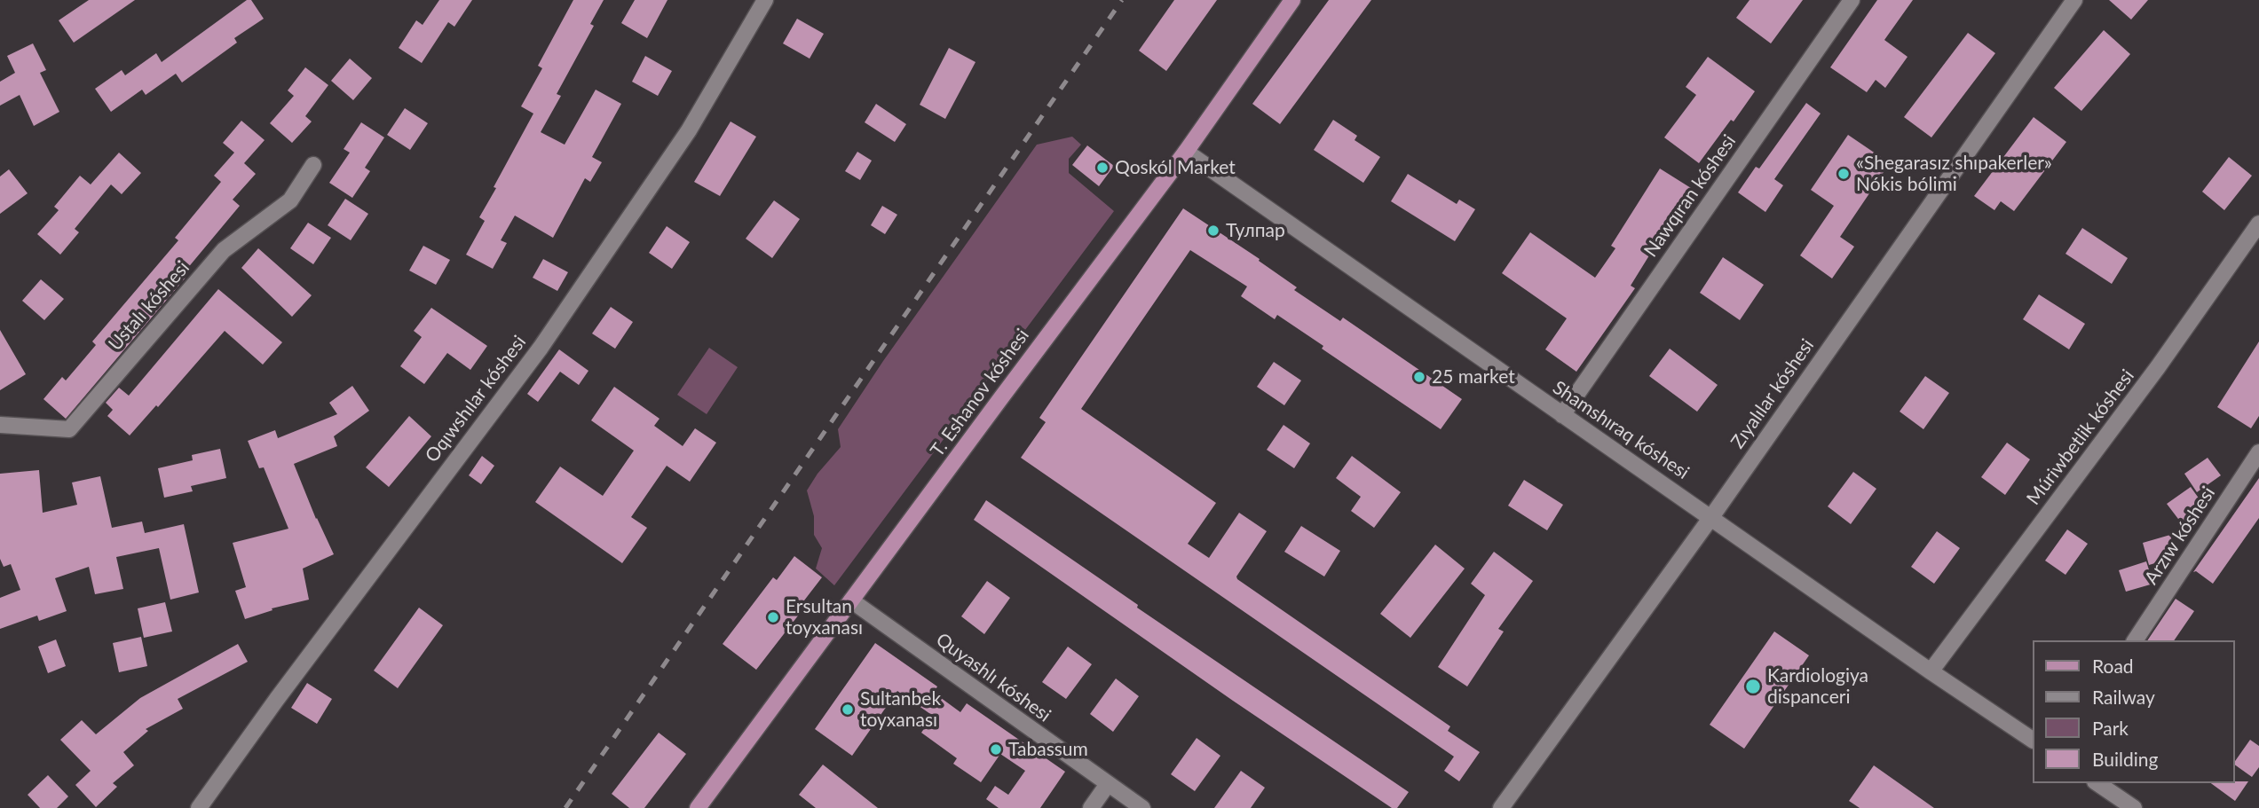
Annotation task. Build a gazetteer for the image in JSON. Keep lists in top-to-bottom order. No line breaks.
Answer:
{"streets":{"main road":["T. Eshanov kóshesi"],"street":["Nawqıran kóshesi","Ustalı kóshesi","Zıyalılar kóshesi","Oqıwshılar kóshesi","Shamshıraq kóshesi","Múriwbetlik kóshesi","Arzıw kóshesi","Quyashlı kóshesi"]},"crossings":[["Nawqıran kóshesi","Shamshıraq kóshesi"],["T. Eshanov kóshesi","Shamshıraq kóshesi"],["T. Eshanov kóshesi","Quyashlı kóshesi"],["Zıyalılar kóshesi","Shamshıraq kóshesi"],["Shamshıraq kóshesi","Múriwbetlik kóshesi"]],"places":["Qoskól Market","«Shegarasız shıpakerler» Nókis bólimi","Тулпар","25 market","Ersultan toyxanası","Kardiologiya dispanceri","Sultanbek toyxanası","Tabassum"],"legend":["Road","Railway","Park","Building"]}
